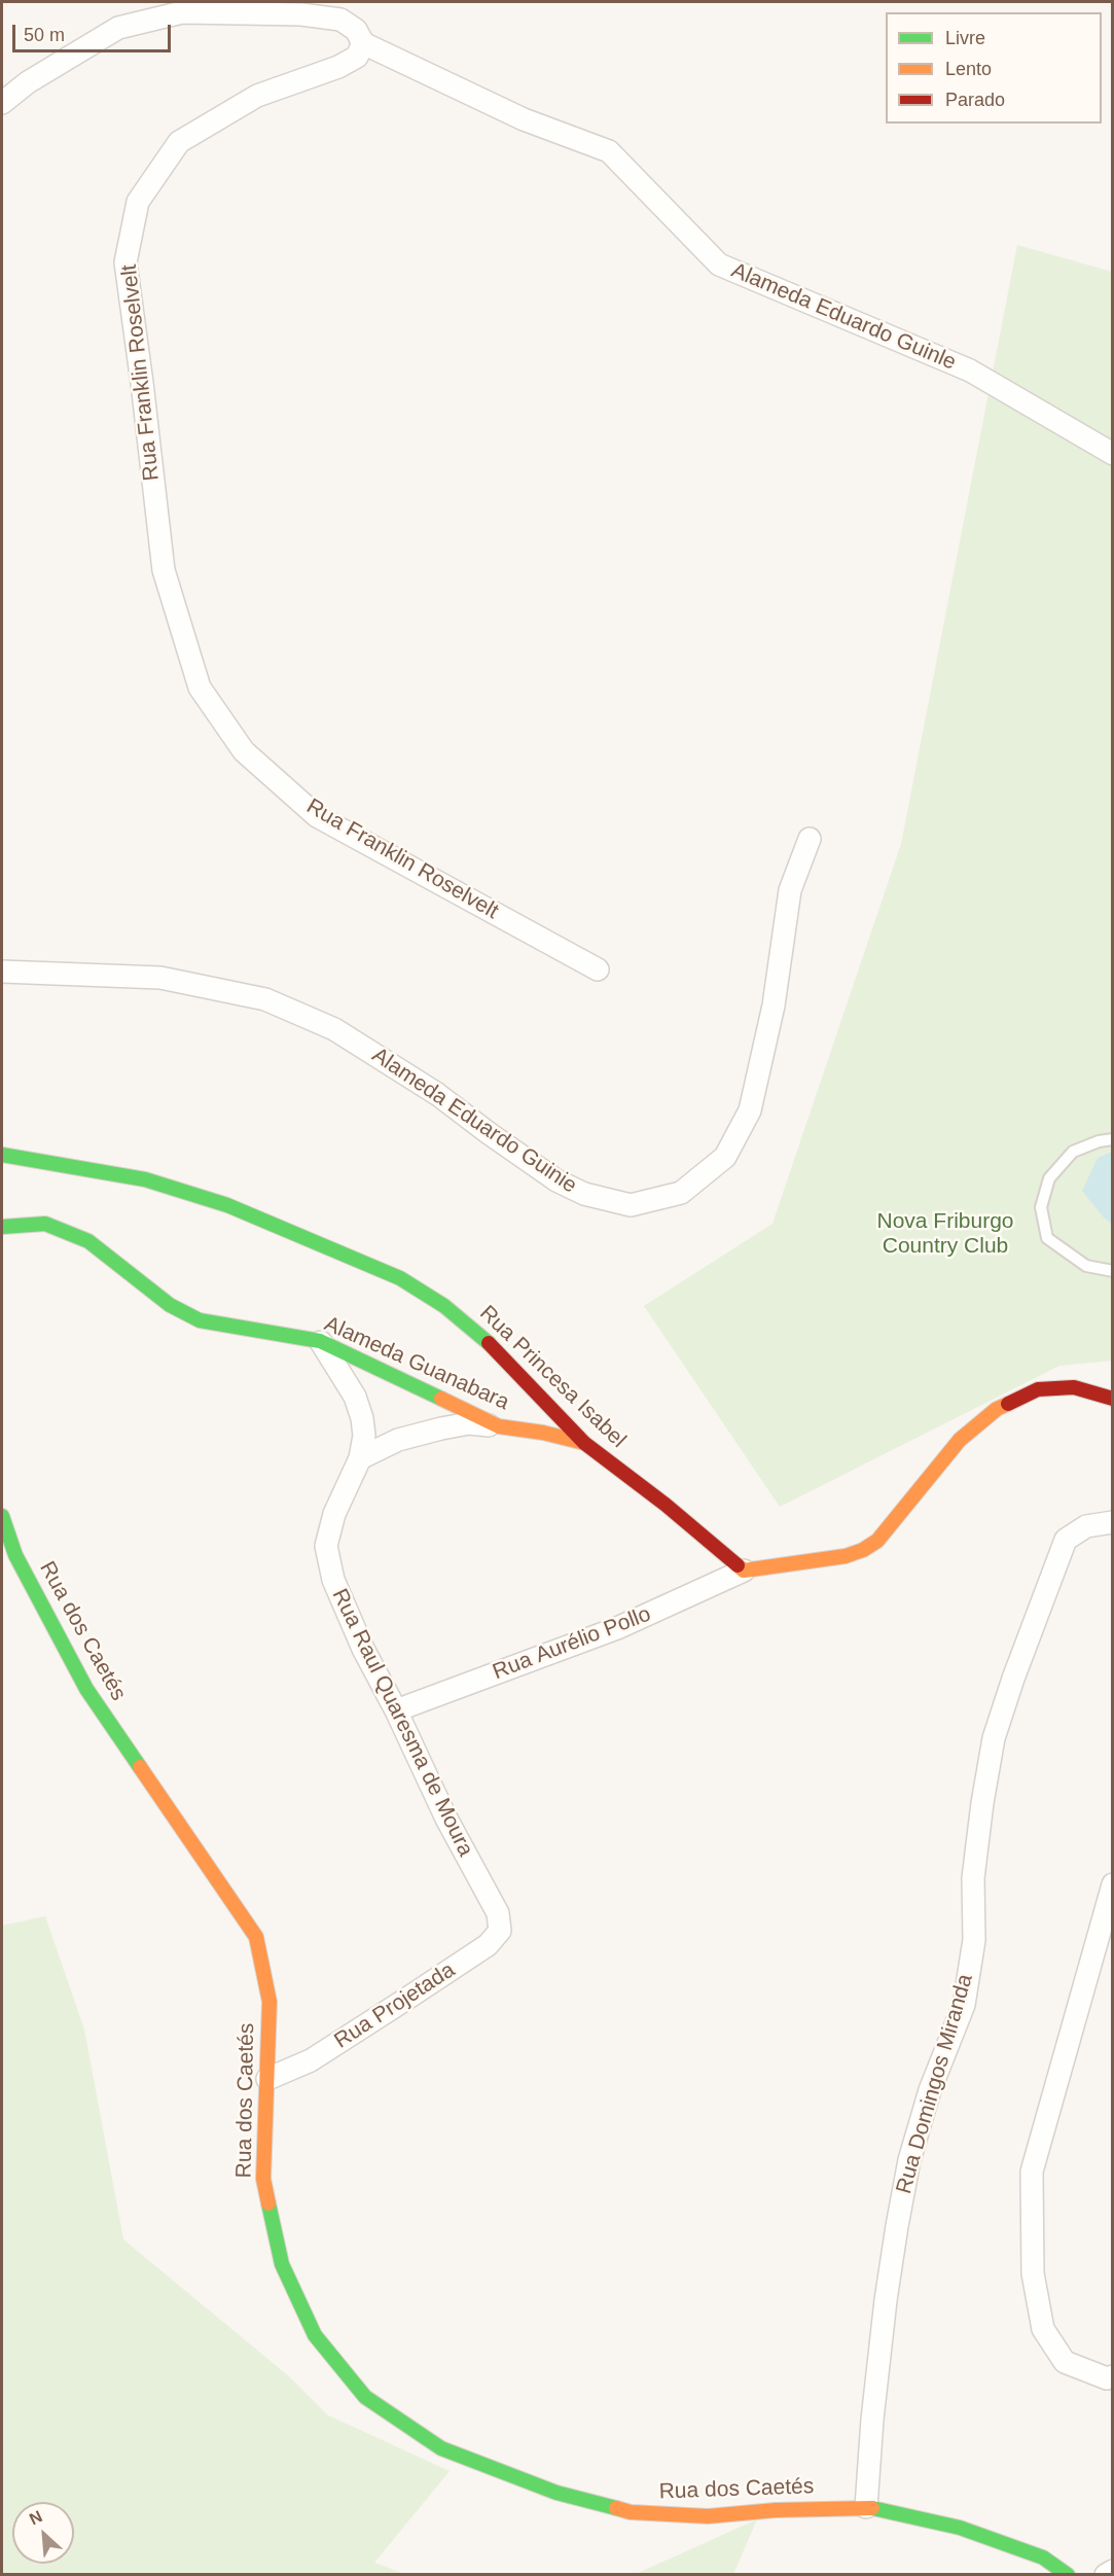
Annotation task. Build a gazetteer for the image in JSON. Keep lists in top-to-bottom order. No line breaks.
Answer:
{"streets":{"street":["Alameda Eduardo Guinle","Rua Franklin Roselvelt","Alameda Eduardo Guinie","Alameda Guanabara","Rua Princesa Isabel","Rua dos Caetés","Rua Aurélio Pollo","Rua Raul Quaresma de Moura","Rua Projetada","Rua Domingos Miranda"]},"crossings":[["Alameda Eduardo Guinle","Rua Franklin Roselvelt"],["Alameda Guanabara","Rua Princesa Isabel"],["Alameda Guanabara","Rua Raul Quaresma de Moura"],["Rua Princesa Isabel","Rua Aurélio Pollo"],["Rua dos Caetés","Rua Projetada"],["Rua dos Caetés","Rua Domingos Miranda"],["Rua Aurélio Pollo","Rua Raul Quaresma de Moura"],["Rua Raul Quaresma de Moura","Rua Projetada"]],"parks":["Nova Friburgo Country Club"],"legend":["Livre","Lento","Parado"],"scale_bar":"50 m","north":"top left"}
